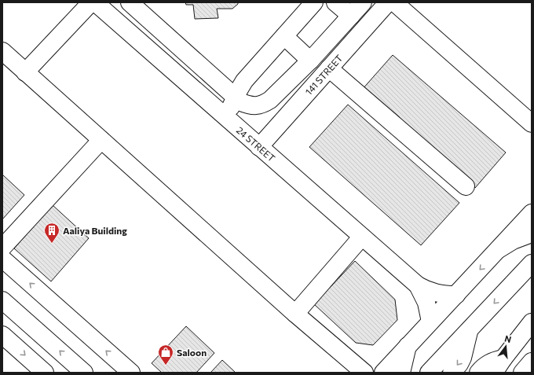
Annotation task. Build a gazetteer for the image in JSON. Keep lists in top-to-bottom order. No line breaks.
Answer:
{"streets":{"street":["141 STREET","24 STREET"]},"crossings":[["141 STREET","24 STREET"]],"places":{"building":["Aaliya Building"],"shop":["Saloon"]},"north":"top"}
